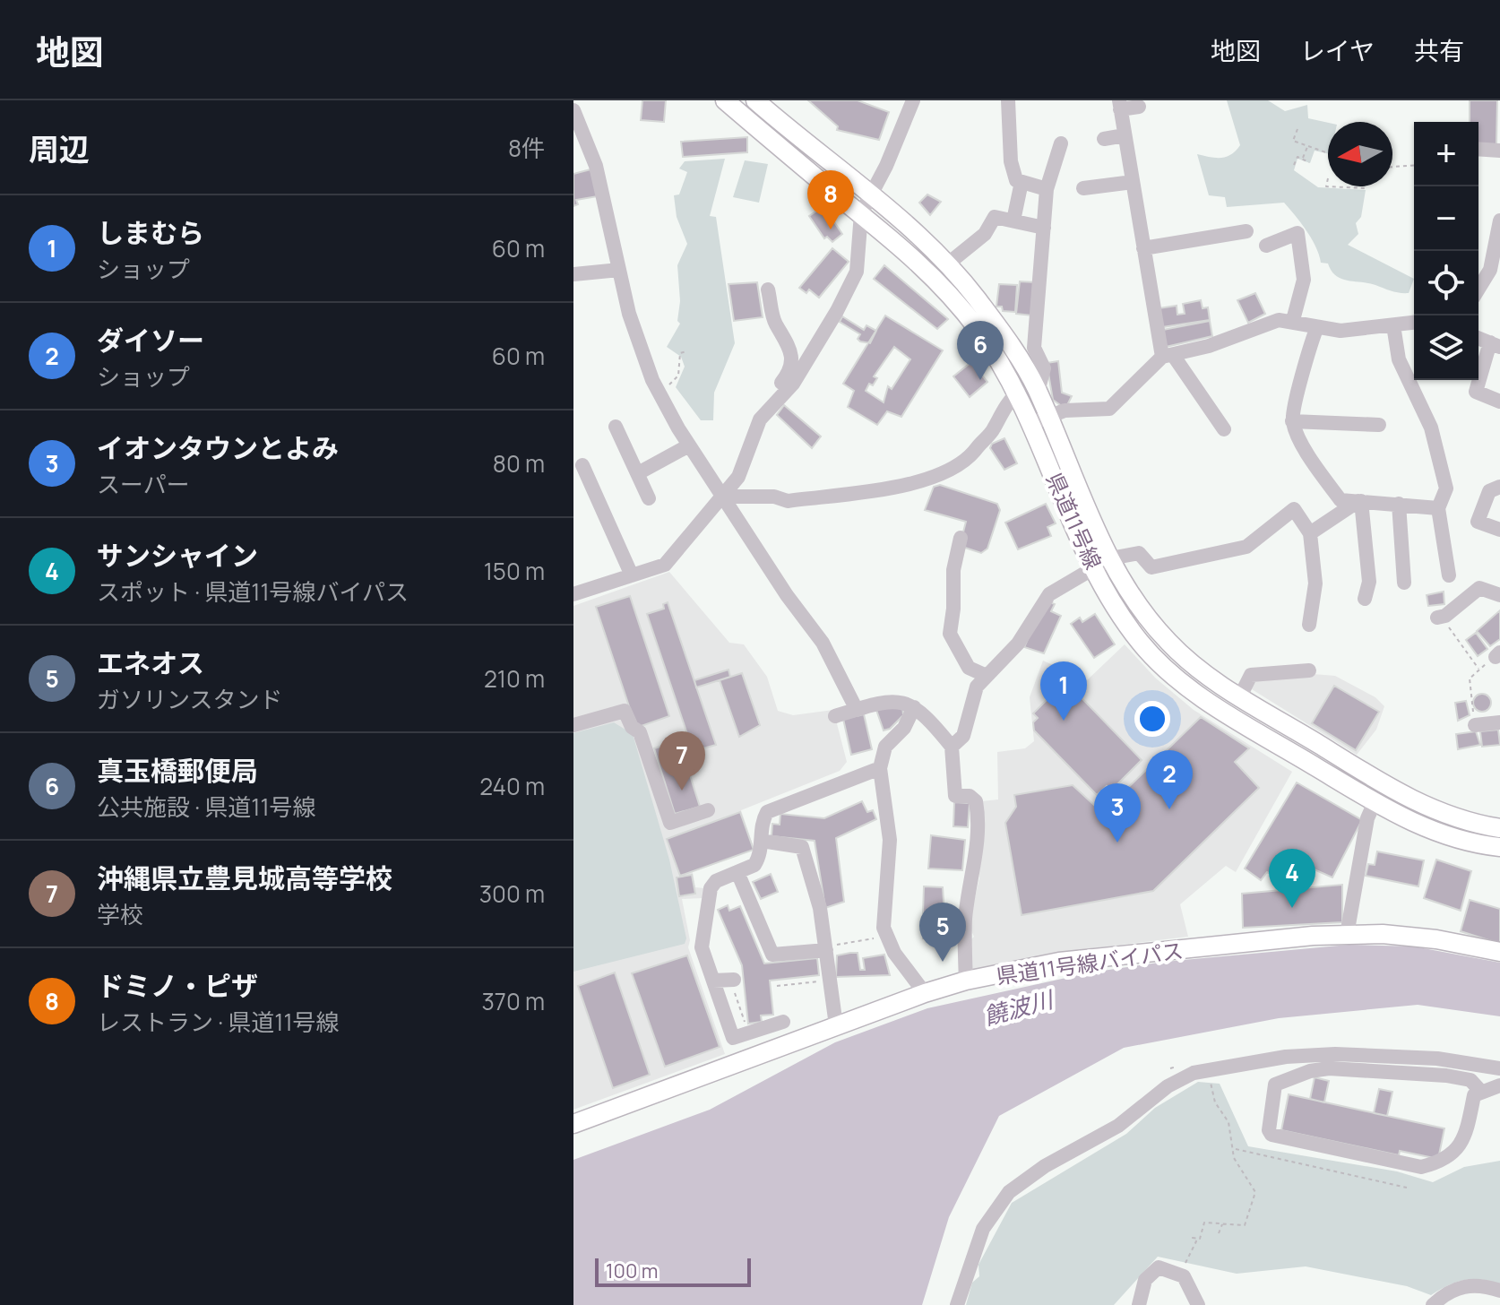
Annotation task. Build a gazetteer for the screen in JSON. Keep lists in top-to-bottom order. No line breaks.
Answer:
{"streets":{"main road":["県道11号線","県道11号線バイパス"]},"water":["饒波川"],"scale_bar":"100 m","north":"left","page":{"header":"地図","nav":["地図","レイヤ","共有"],"heading":["周辺","8件"],"map_buttons":["+","−"],"pins":["8","6","1","7","2","3","4","5"],"list":[{"mark":"1","name":"しまむら","note":"ショップ","value":"60 m"},{"mark":"2","name":"ダイソー","note":"ショップ","value":"60 m"},{"mark":"3","name":"イオンタウンとよみ","note":"スーパー","value":"80 m"},{"mark":"4","name":"サンシャイン","note":"スポット · 県道11号線バイパス","value":"150 m"},{"mark":"5","name":"エネオス","note":"ガソリンスタンド","value":"210 m"},{"mark":"6","name":"真玉橋郵便局","note":"公共施設 · 県道11号線","value":"240 m"},{"mark":"7","name":"沖縄県立豊見城高等学校","note":"学校","value":"300 m"},{"mark":"8","name":"ドミノ・ピザ","note":"レストラン · 県道11号線","value":"370 m"}],"scale":"100 m"}}
